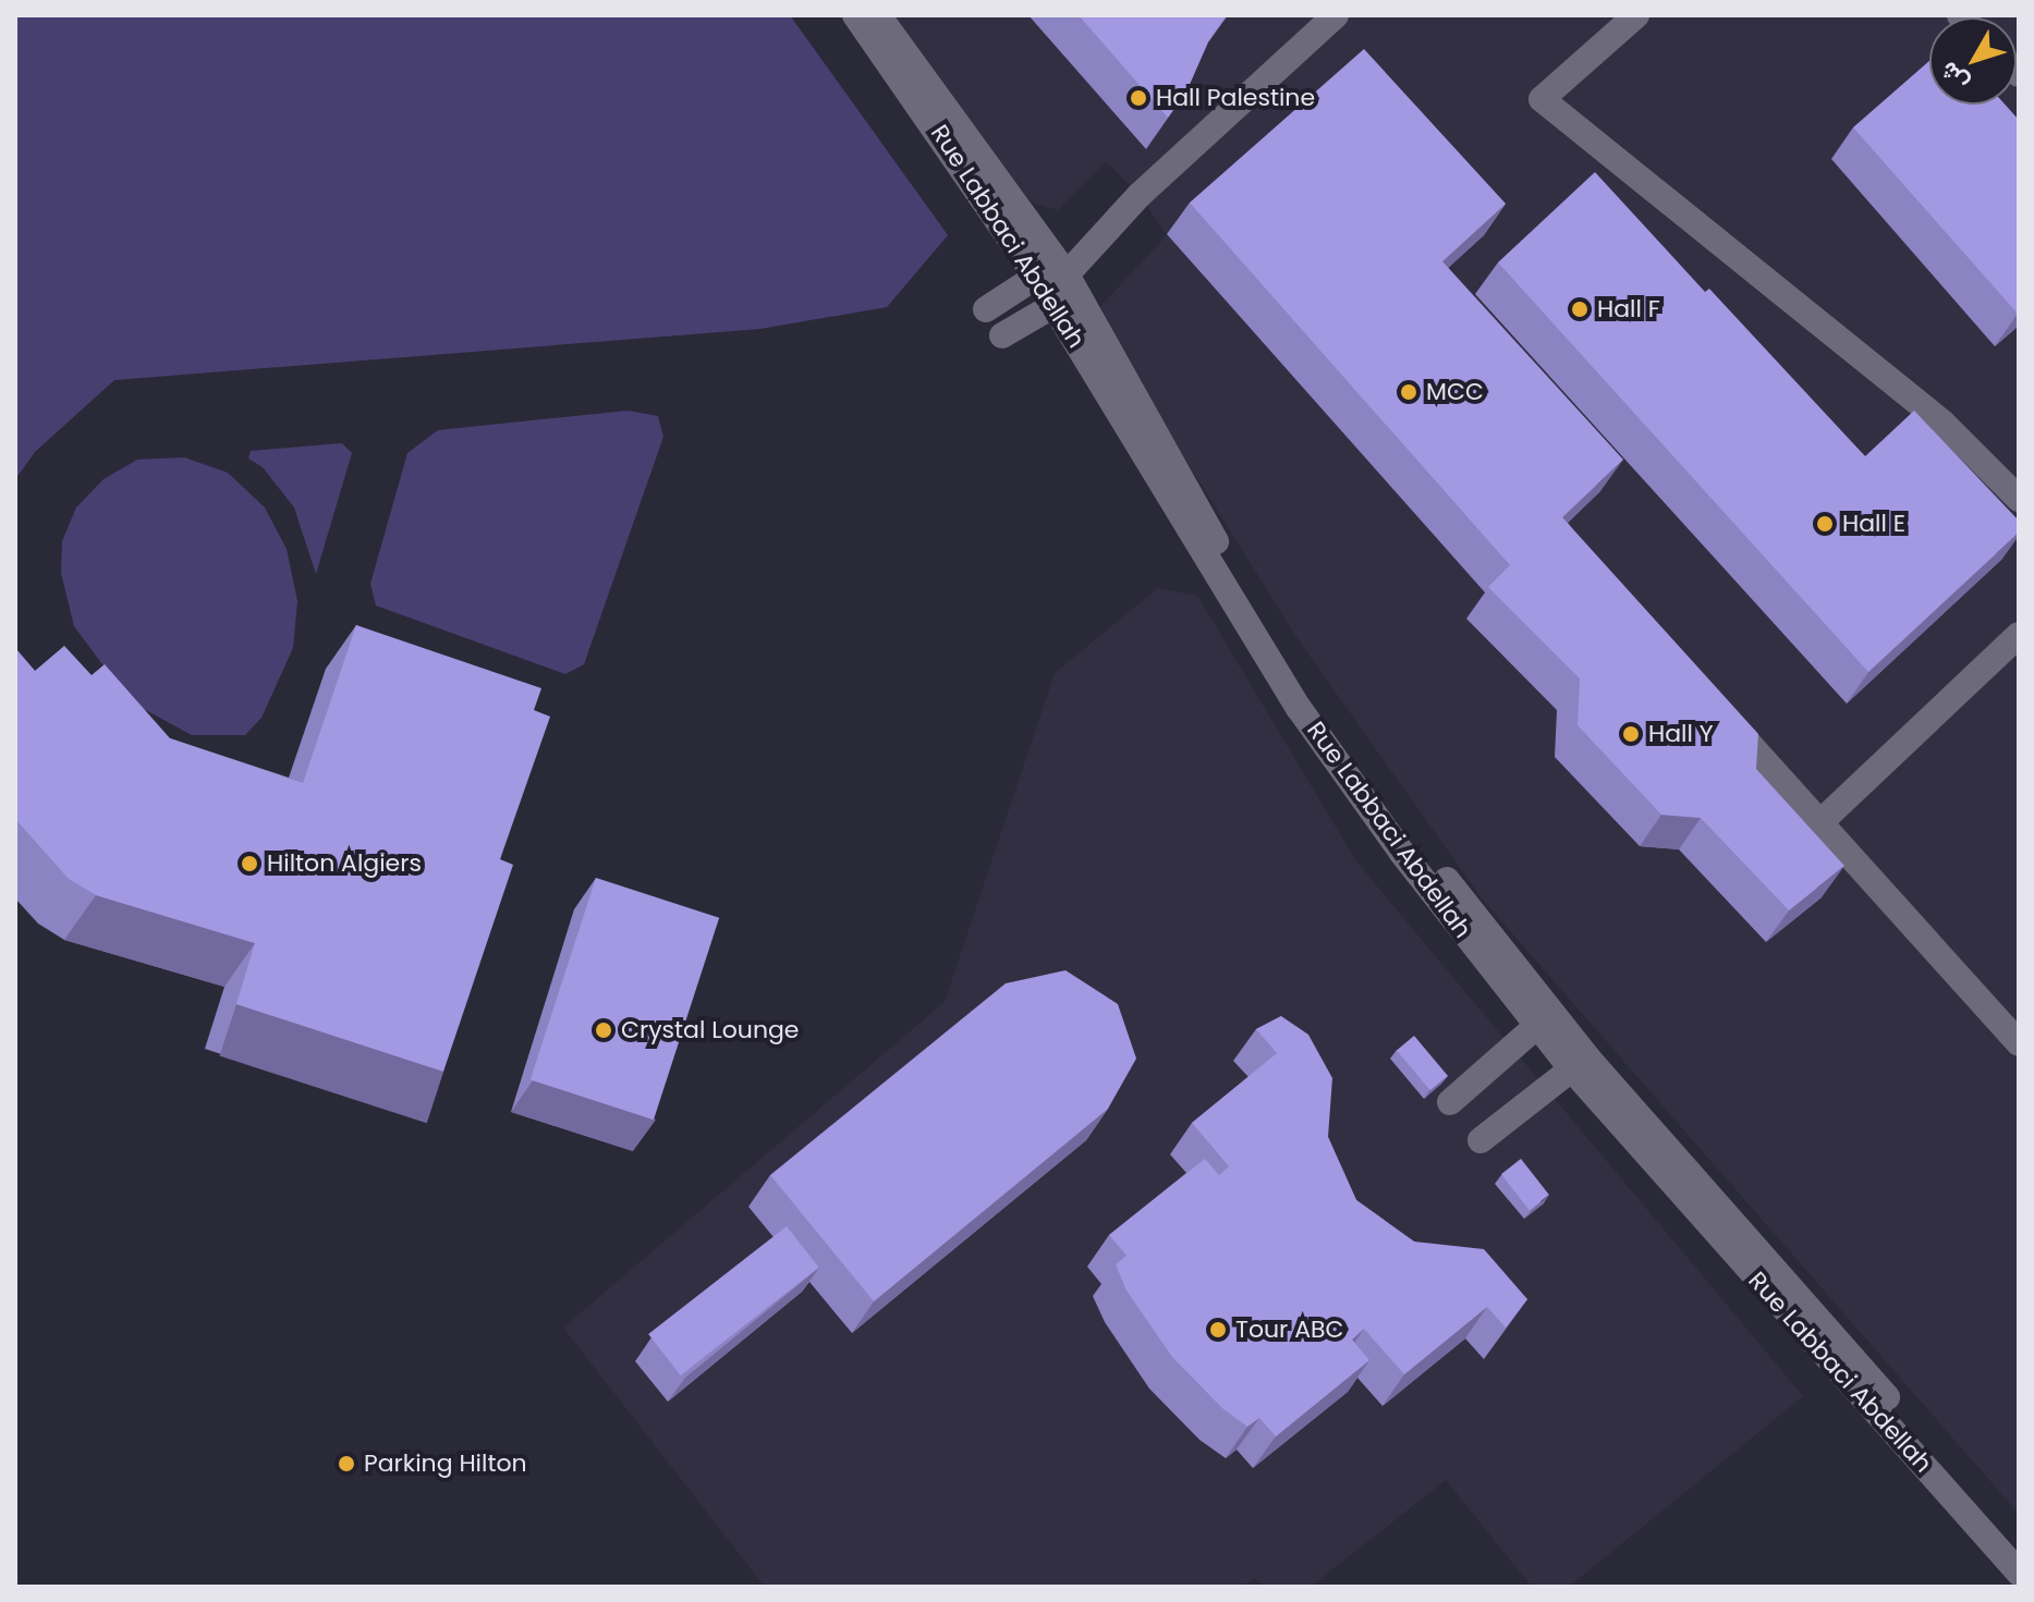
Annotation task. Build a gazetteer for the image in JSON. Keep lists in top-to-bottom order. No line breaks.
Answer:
{"streets":{"street":["Rue Labbaci Abdellah"]},"places":["Hall Palestine","Hall F","MCC","Hall E","Hall Y","Hilton Algiers","Crystal Lounge","Tour ABC","Parking Hilton"],"north":"bottom left"}
